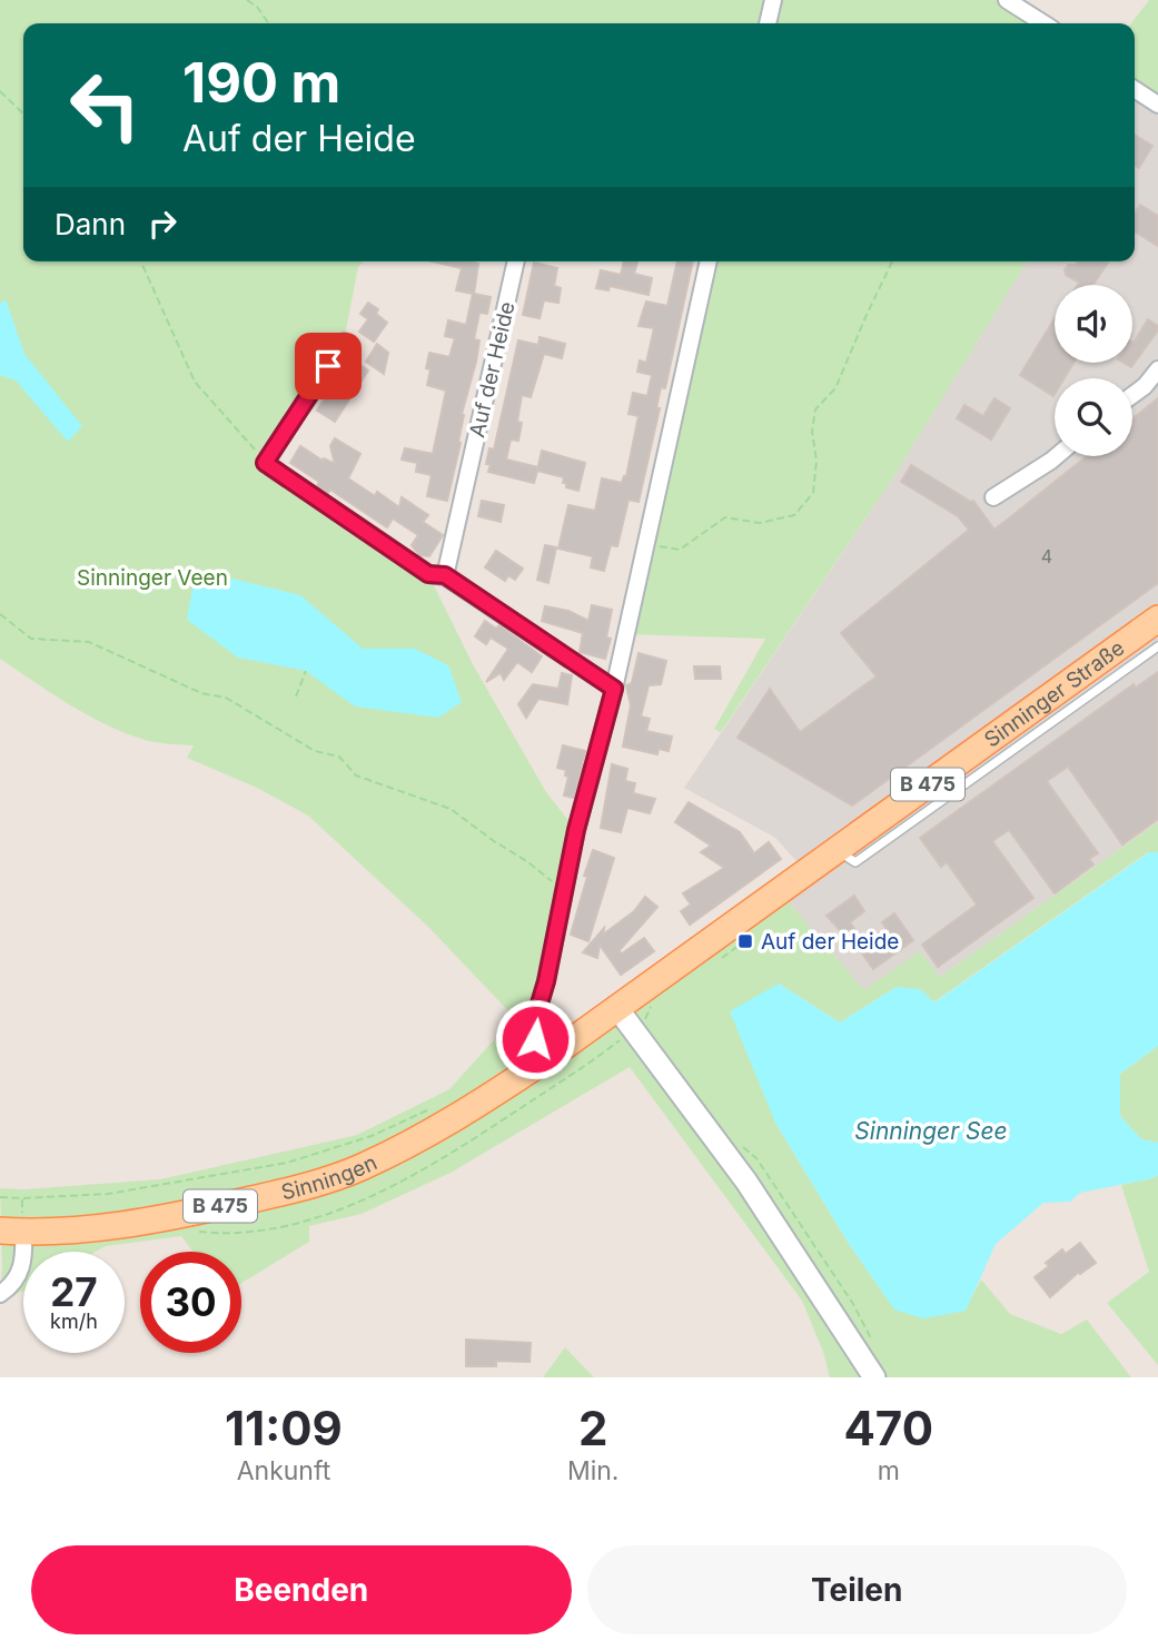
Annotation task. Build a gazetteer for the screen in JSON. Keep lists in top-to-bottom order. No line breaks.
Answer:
{"streets":{"main road":["Sinninger Straße","B 475","Sinningen"],"street":["Auf der Heide"]},"crossings":[["Sinninger Straße","Sinningen"]],"water":["Sinninger See"],"parks":["Sinninger Veen"],"places":{"transit":["Auf der Heide"]},"house_numbers":["4"],"page":{"turn":["190 m","Auf der Heide"],"then":"Dann","speed":"27 km/h","limit":"30","eta":["11:09","Ankunft","2","Min.","470","m"],"buttons":["Beenden","Teilen"]}}
